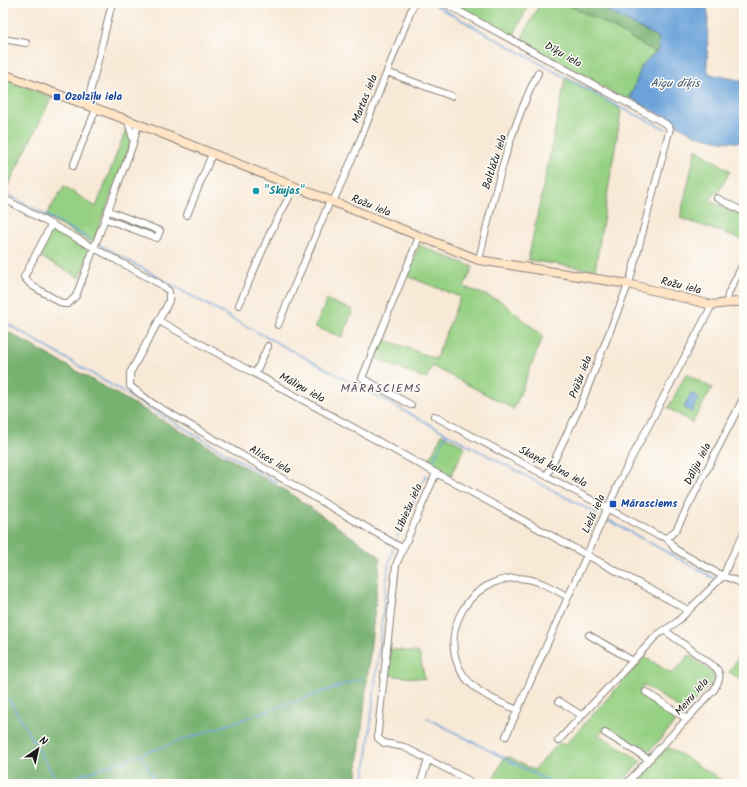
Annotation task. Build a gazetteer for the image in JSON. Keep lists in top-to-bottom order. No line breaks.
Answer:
{"streets":{"street":["Dīķu iela","Martas iela","Baltlāču iela","Rožu iela","Prūšu iela","Māliņu iela","Alises iela","Dāliju iela","Skaņā kalna iela","Lībiešu iela","Lielā iela","Meiru iela"]},"crossings":[["Dīķu iela","Prūšu iela"],["Martas iela","Rožu iela"],["Baltlāču iela","Rožu iela"],["Rožu iela","Prūšu iela"],["Rožu iela","Lielā iela"],["Prūšu iela","Skaņā kalna iela"],["Māliņu iela","Alises iela"],["Māliņu iela","Lībiešu iela"],["Alises iela","Lībiešu iela"],["Dāliju iela","Skaņā kalna iela"],["Skaņā kalna iela","Lielā iela"]],"districts":["MĀRASCIEMS"],"water":["Aigu dīķis"],"places":{"transit":["Ozolzīļu iela","Mārasciems"],"other":["\"Skujas\""]},"north":"top right"}
